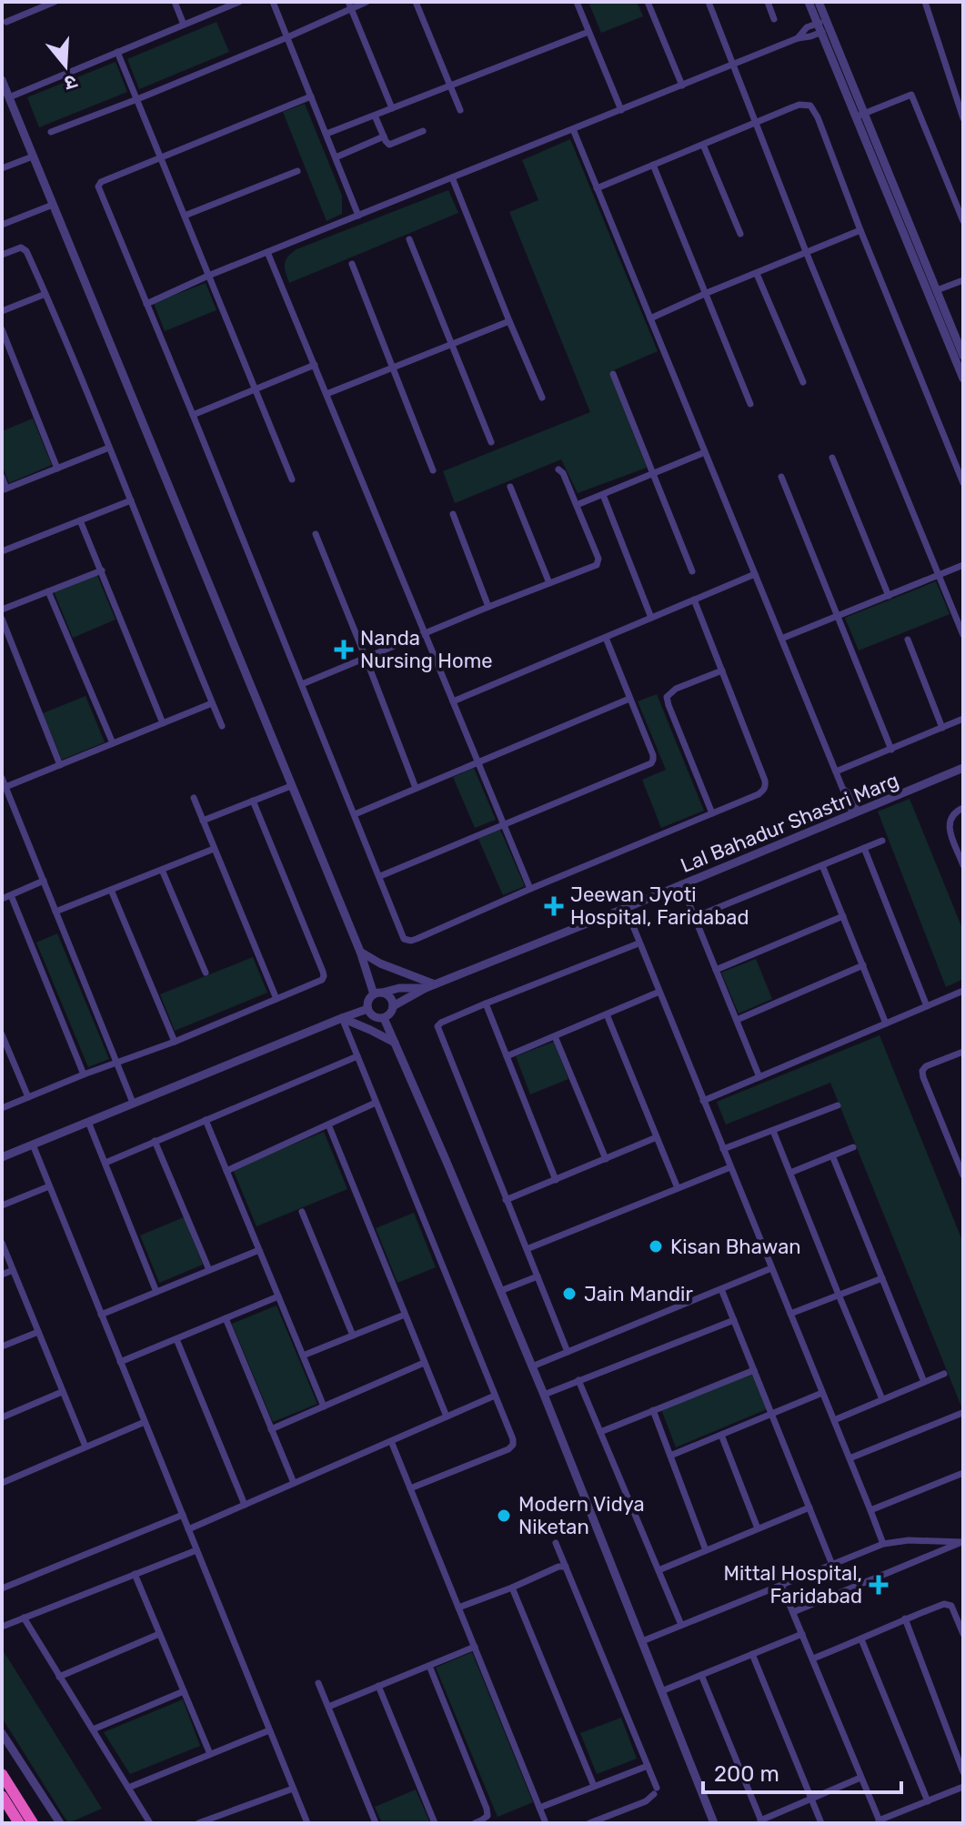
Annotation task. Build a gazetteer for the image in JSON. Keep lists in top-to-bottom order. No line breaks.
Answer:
{"streets":{"street":["Lal Bahadur Shastri Marg"]},"places":{"health":["Nanda Nursing Home","Jeewan Jyoti Hospital, Faridabad","Mittal Hospital, Faridabad"],"other":["Kisan Bhawan","Jain Mandir","Modern Vidya Niketan"]},"scale_bar":"200 m","north":"bottom"}
